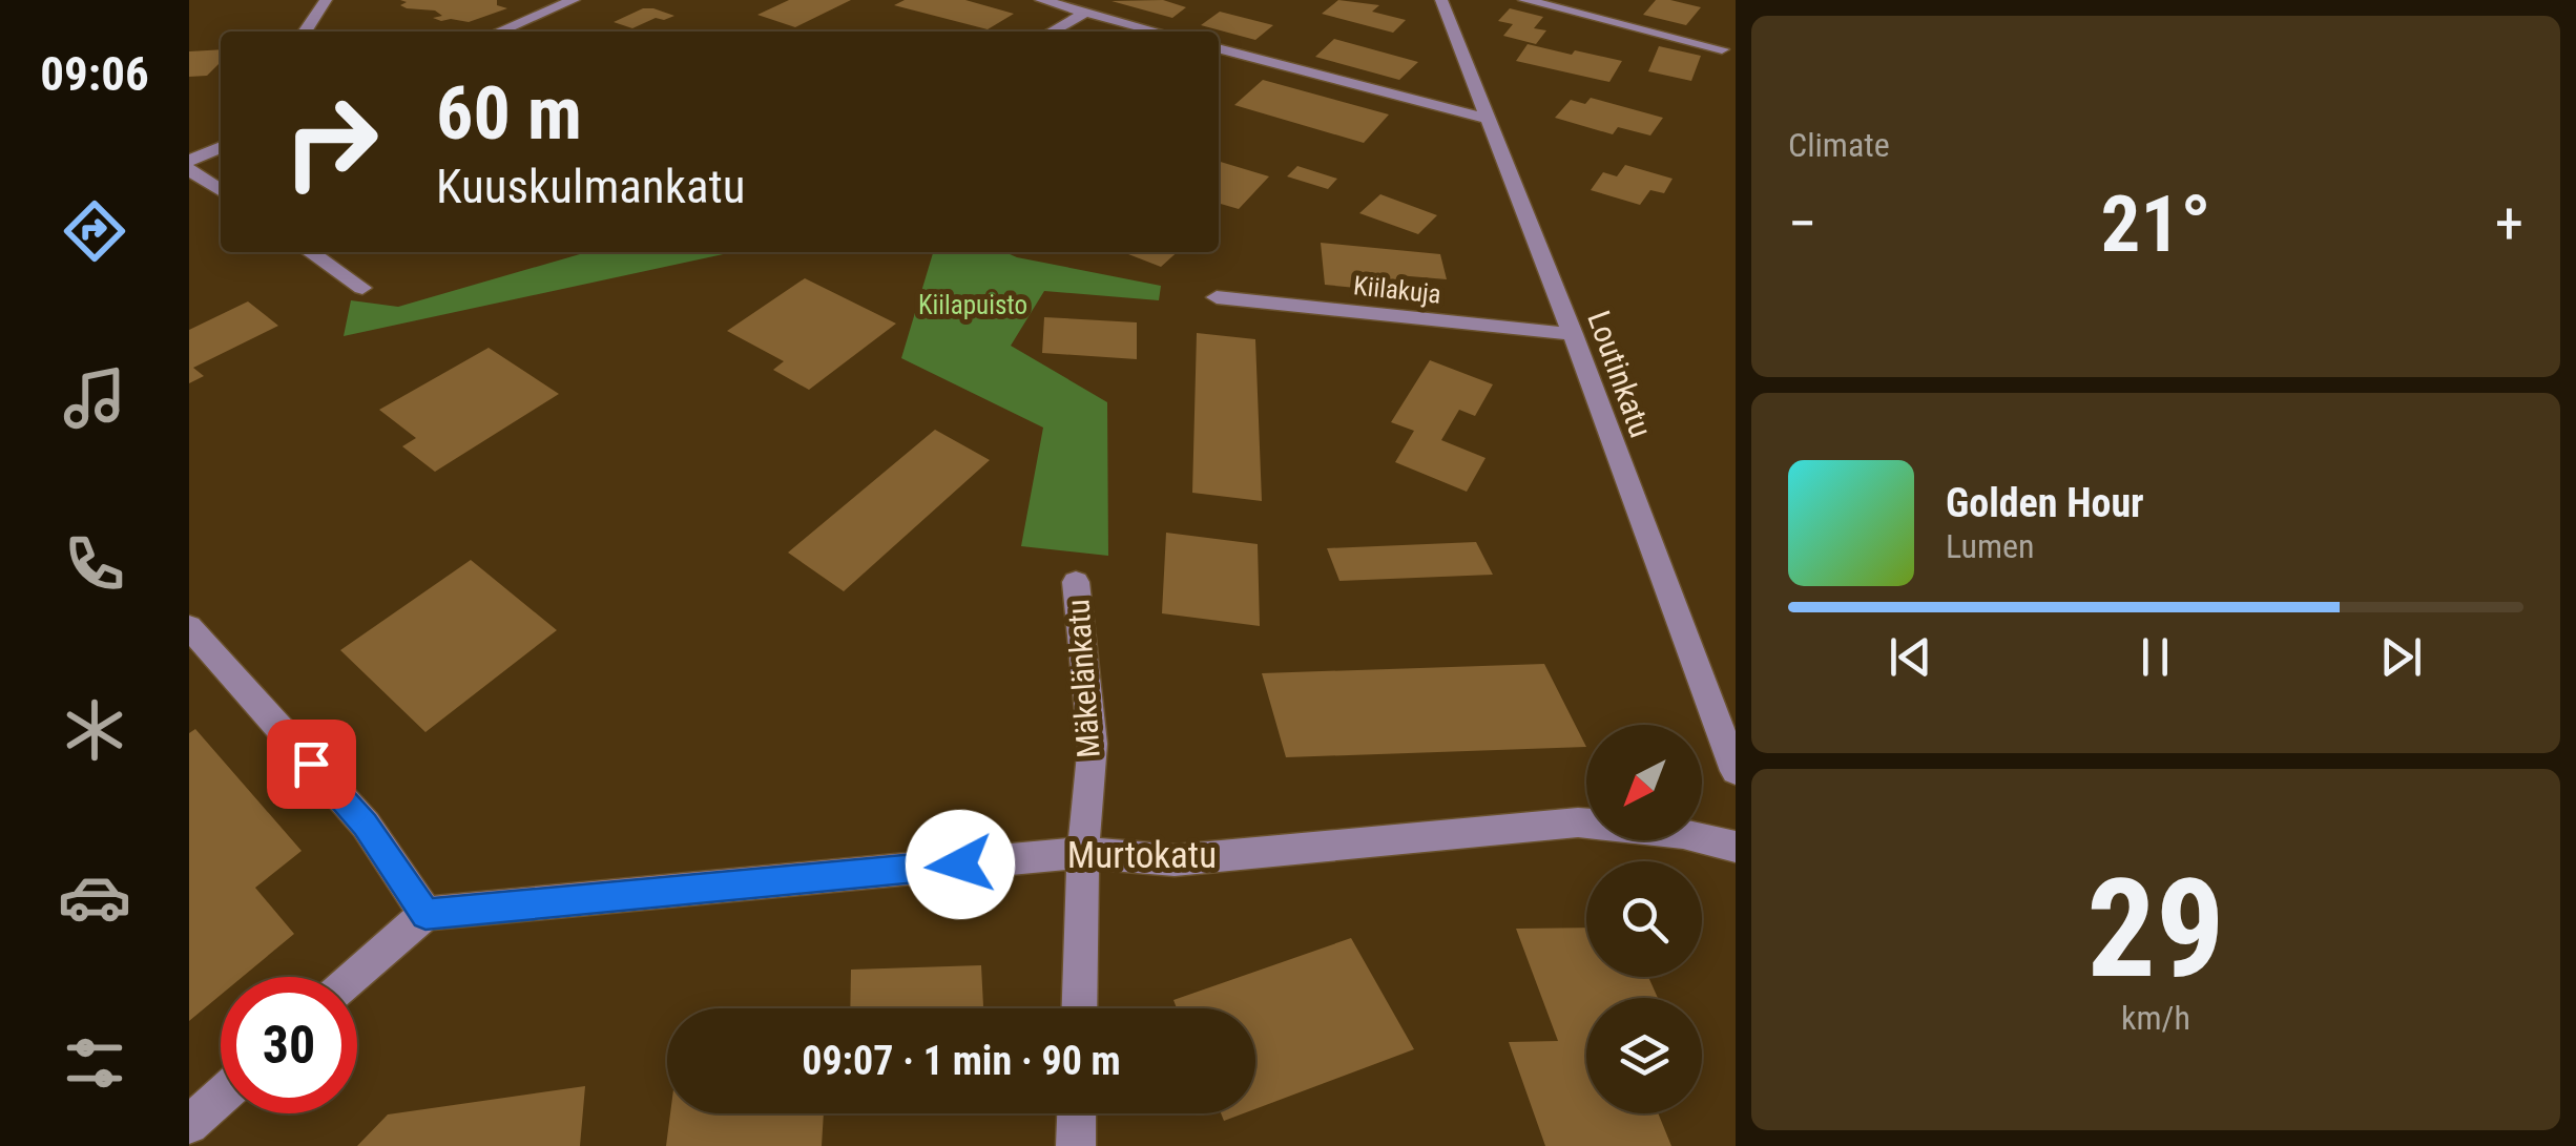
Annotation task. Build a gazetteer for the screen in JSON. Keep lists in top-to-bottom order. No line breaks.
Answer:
{"streets":{"street":["Kiilakuja","Loutinkatu","Mäkelänkatu","Murtokatu"]},"crossings":[["Kiilakuja","Loutinkatu"],["Mäkelänkatu","Murtokatu"]],"parks":["Kiilapuisto"],"north":"bottom left","page":{"tabs":"09:06","tile":["Climate",["29","km/h"]],"turn":["60 m","Kuuskulmankatu"],"heat":["−","21°","+"],"song":["Golden Hour","Lumen"],"limit":"30","trip":"09:07 · 1 min · 90 m"}}
